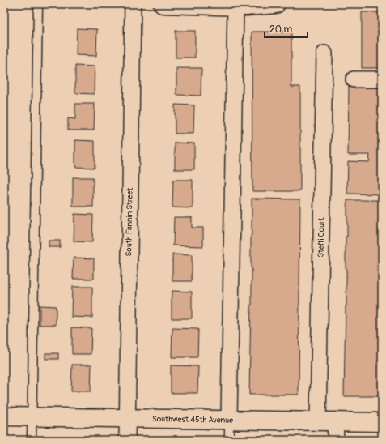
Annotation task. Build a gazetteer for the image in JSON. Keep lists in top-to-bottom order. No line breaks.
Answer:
{"streets":{"street":["South Fannin Street","Steffi Court","Southwest 45th Avenue"]},"crossings":[["South Fannin Street","Southwest 45th Avenue"],["Steffi Court","Southwest 45th Avenue"]],"scale_bar":"20 m"}
